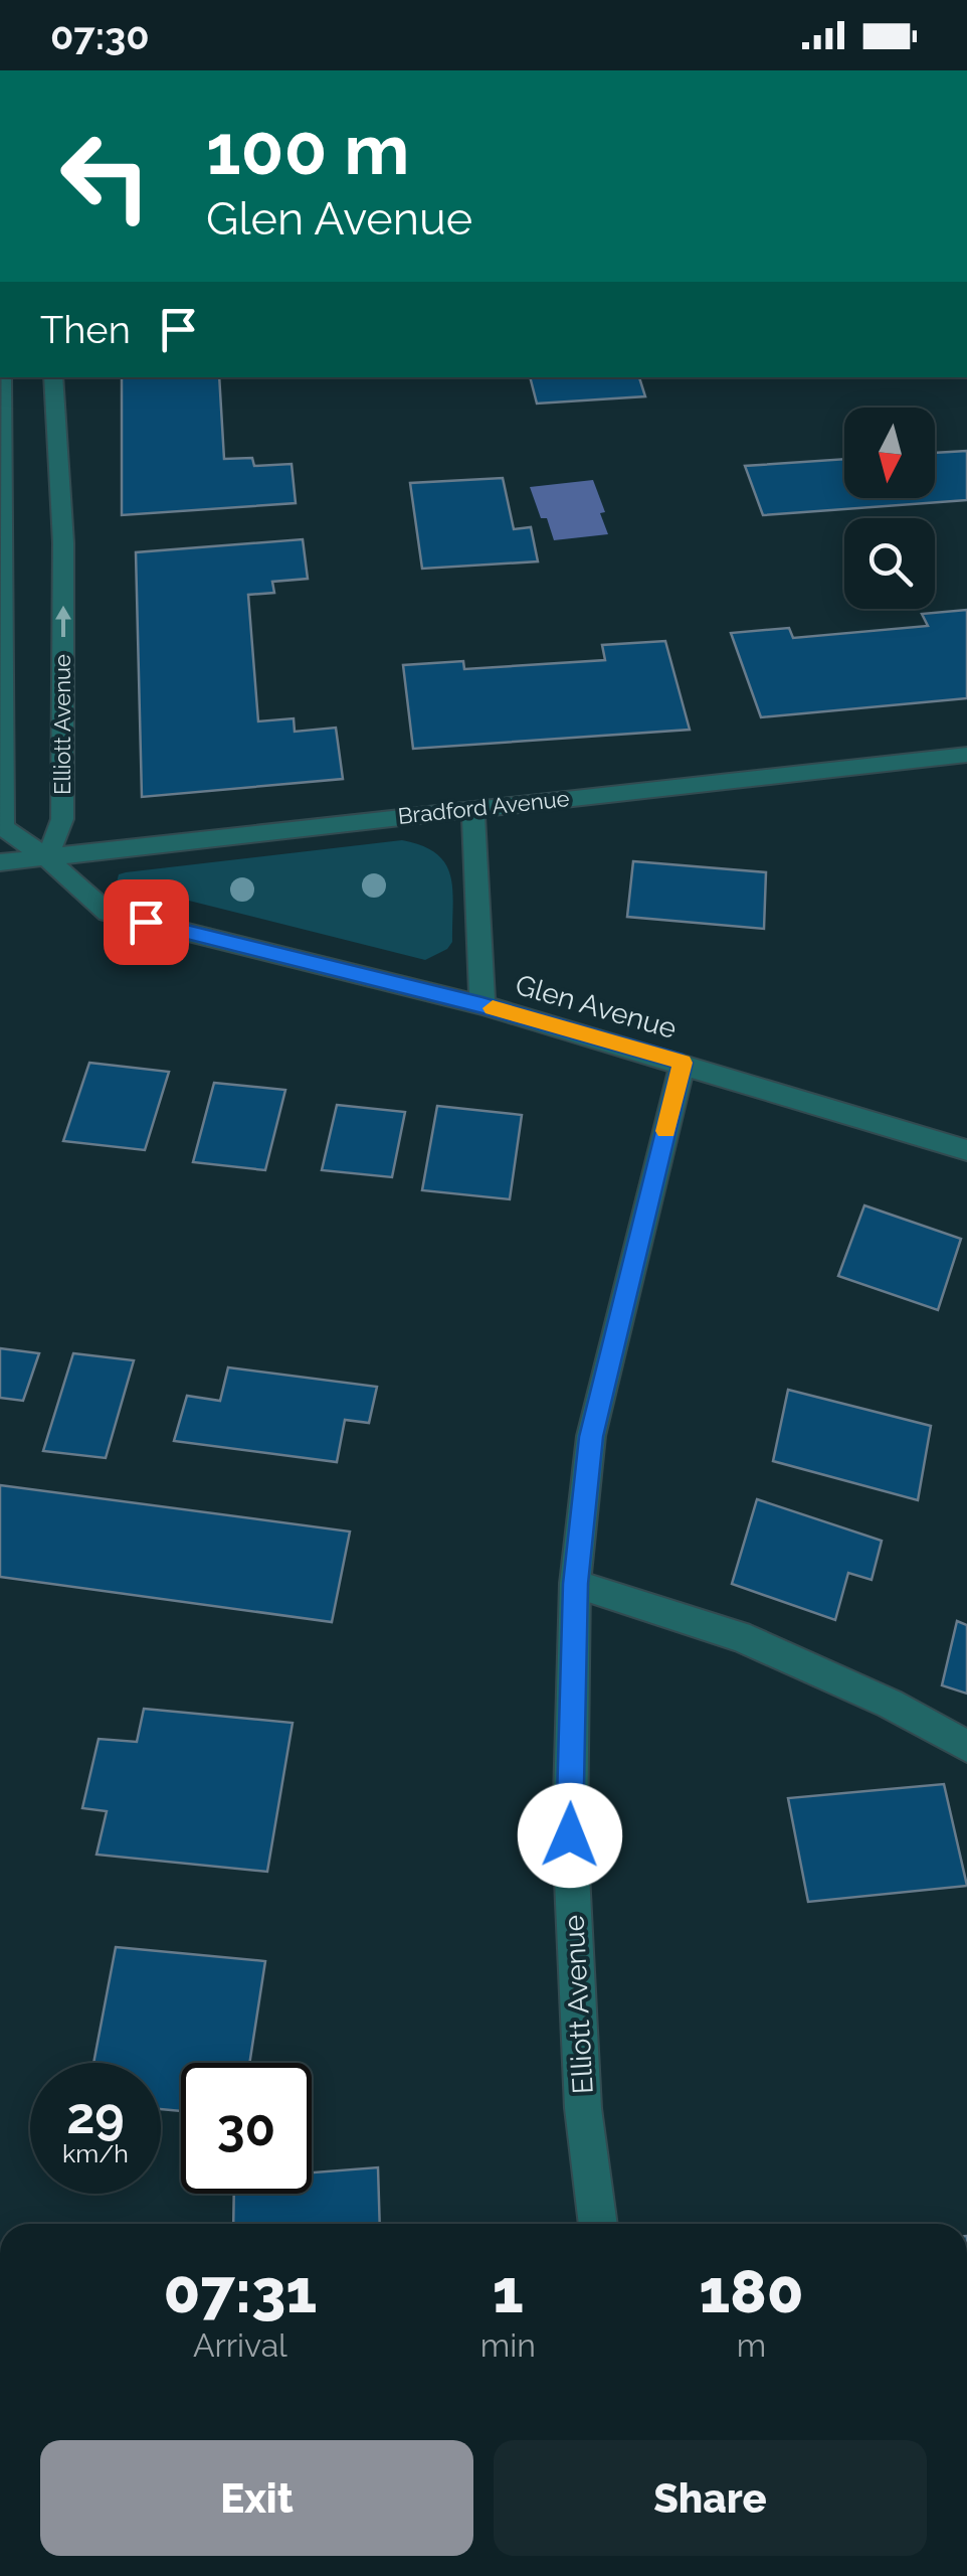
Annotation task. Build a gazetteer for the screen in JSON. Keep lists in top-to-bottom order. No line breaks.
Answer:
{"streets":{"street":["Elliott Avenue","Bradford Avenue","Glen Avenue"]},"crossings":[["Elliott Avenue","Bradford Avenue"],["Elliott Avenue","Glen Avenue"],["Bradford Avenue","Glen Avenue"]],"north":"bottom","page":{"status":"07:30","turn":["100 m","Glen Avenue"],"then":"Then","speed":"29 km/h","limit":"30","eta":["07:31","Arrival","1","min","180","m"],"buttons":["Exit","Share"]}}
